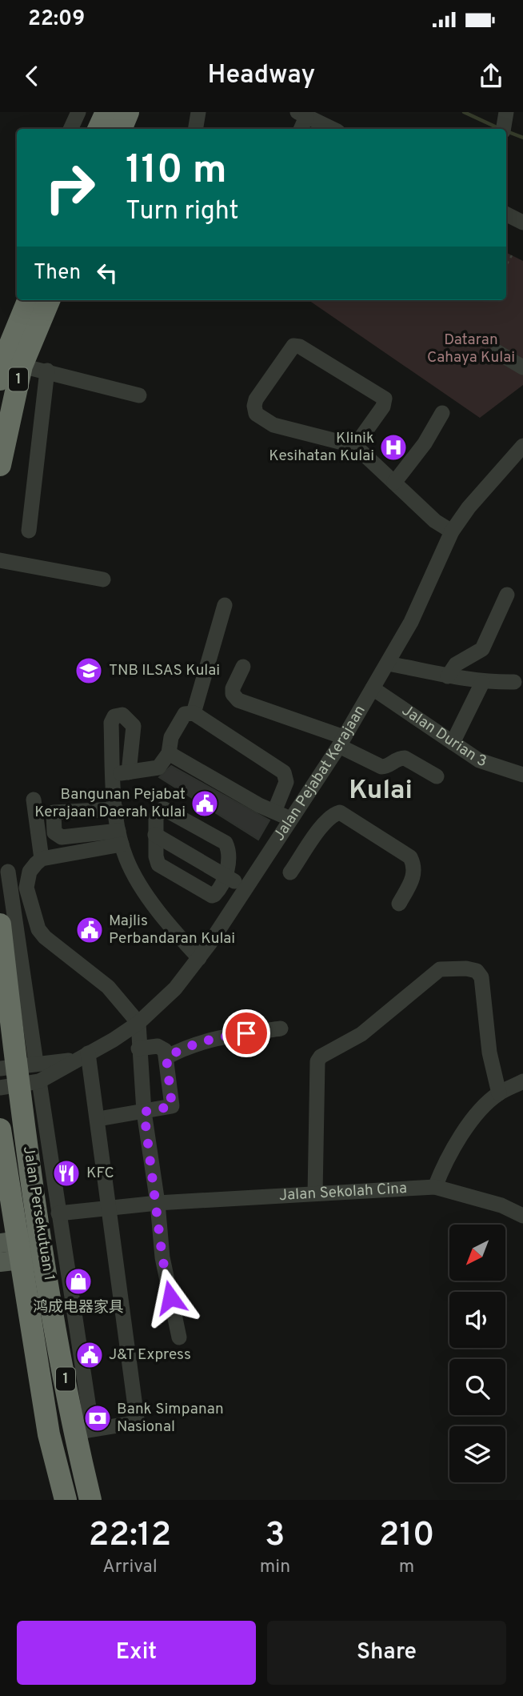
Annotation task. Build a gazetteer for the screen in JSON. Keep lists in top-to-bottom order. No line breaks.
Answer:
{"streets":{"highway":["1","Jalan Persekutuan 1"],"street":["Jalan Durian 3","Jalan Pejabat Kerajaan","Jalan Sekolah Cina"]},"crossings":[["Jalan Durian 3","Jalan Pejabat Kerajaan"],["Jalan Pejabat Kerajaan","Jalan Persekutuan 1"]],"districts":["Kulai"],"parks":["Dataran Cahaya Kulai"],"places":{"hospital":["Klinik Kesihatan Kulai"],"school or university":["TNB ILSAS Kulai"],"public building":["Bangunan Pejabat Kerajaan Daerah Kulai","Majlis Perbandaran Kulai","J&T Express"],"restaurant":["KFC"],"shop":["鸿成电器家具"],"bank":["Bank Simpanan Nasional"]},"north":"bottom left","page":{"status":"22:09","header":"Headway","turn":["110 m","Turn right"],"then":"Then","eta":["22:12","Arrival","3","min","210","m"],"buttons":["Exit","Share"]}}
